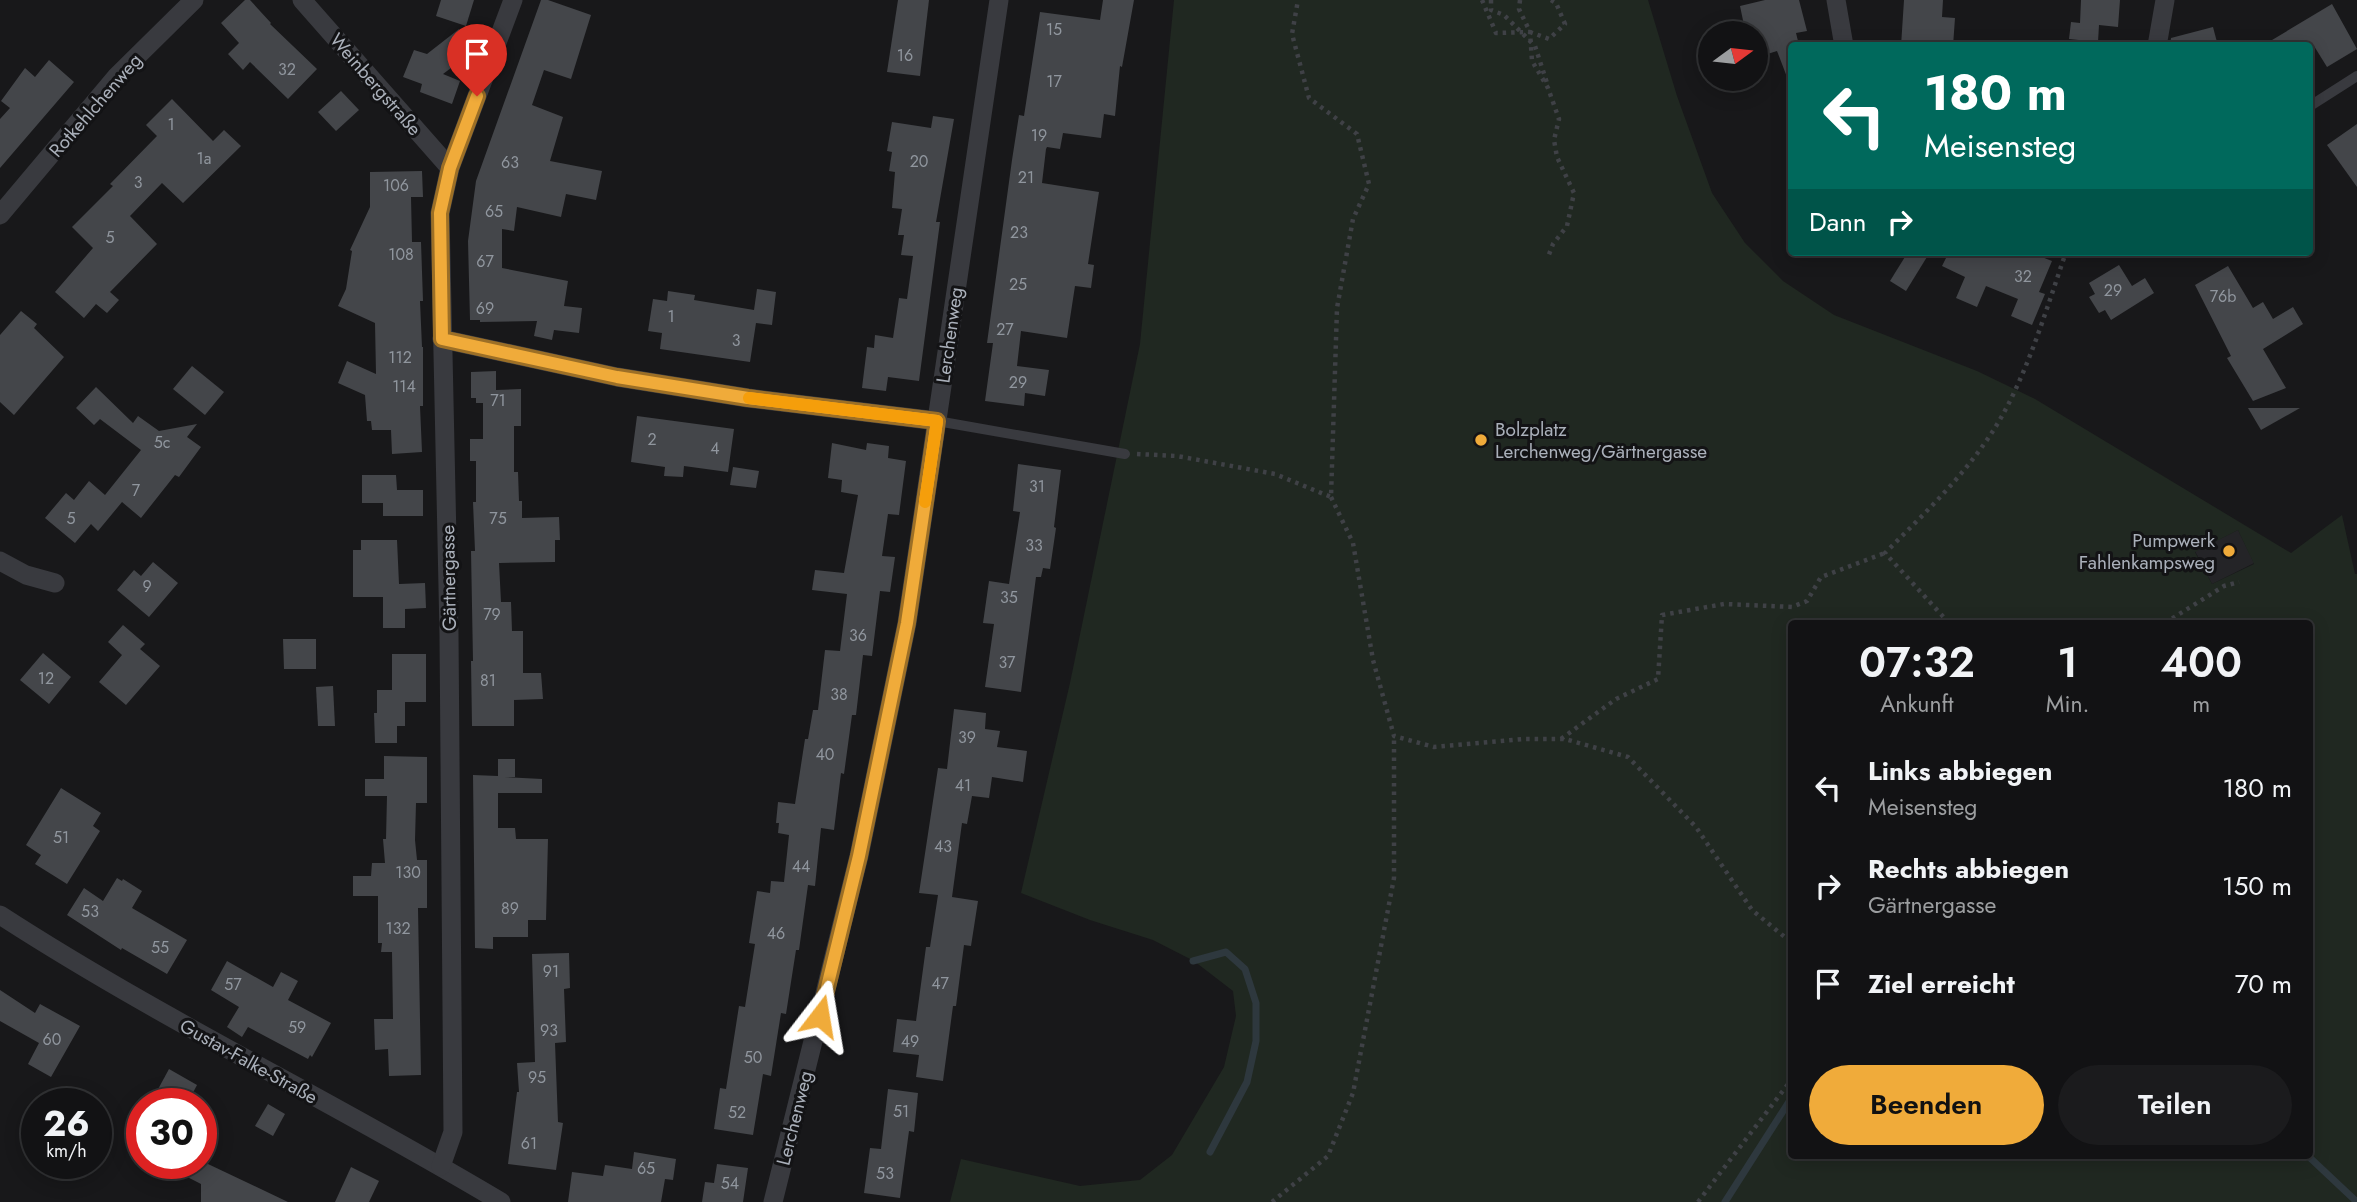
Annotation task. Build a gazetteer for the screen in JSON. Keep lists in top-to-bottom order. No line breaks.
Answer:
{"streets":{"street":["Weinbergstraße","Rotkehlchenweg","Lerchenweg","Gärtnergasse","Gustav-Falke-Straße"]},"crossings":[["Weinbergstraße","Gärtnergasse"],["Gärtnergasse","Gustav-Falke-Straße"]],"places":["Bolzplatz Lerchenweg/Gärtnergasse","Pumpwerk Fahlenkampsweg"],"house_numbers":["15","16","32","17","1","19","1a","20","63","21","3","106","65","23","5","108","67","32","25","29","76b","69","1","27","3","112","29","114","71","2","5c","4","31","7","5","75","33","9","35","79","36","37","12","81","38","39","40","41","51","43","44","130","89","53","132","46","55","91","47","57","59","93","60","49","50","95","51","52","61","65","53","54"],"north":"right","page":{"turn":["180 m","Meisensteg"],"then":"Dann","eta":["07:32","Ankunft","1","Min.","400","m"],"list":[{"name":"Links abbiegen","note":"Meisensteg","value":"180 m"},{"name":"Rechts abbiegen","note":"Gärtnergasse","value":"150 m"},{"name":"Ziel erreicht","value":"70 m"}],"buttons":["Beenden","Teilen"],"speed":"26 km/h","limit":"30"}}
